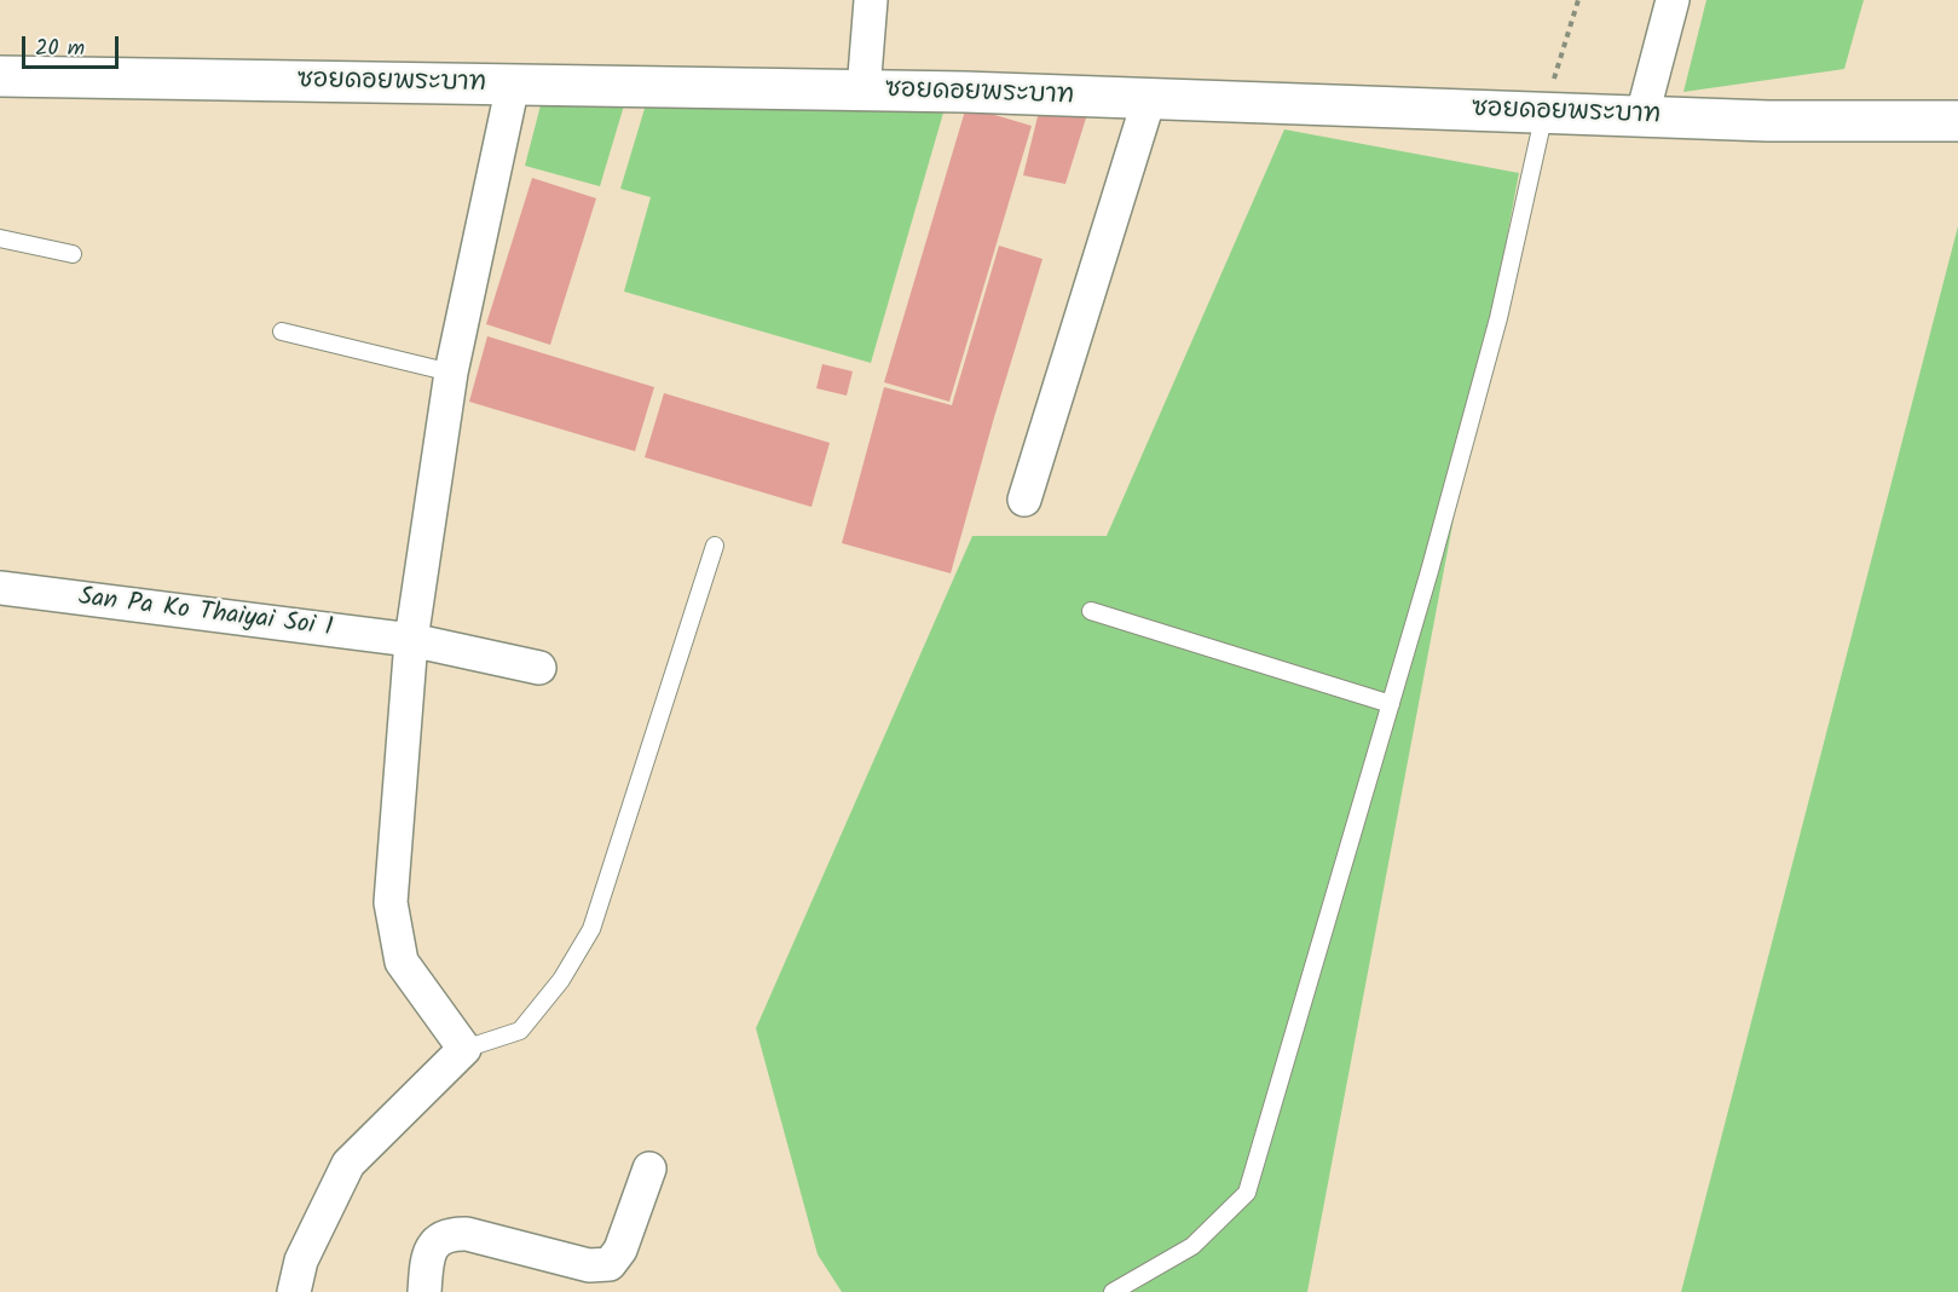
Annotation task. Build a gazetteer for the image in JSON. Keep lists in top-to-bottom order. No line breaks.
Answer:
{"streets":{"street":["ซอยดอยพระบาท","San Pa Ko Thaiyai Soi 1"]},"scale_bar":"20 m"}
